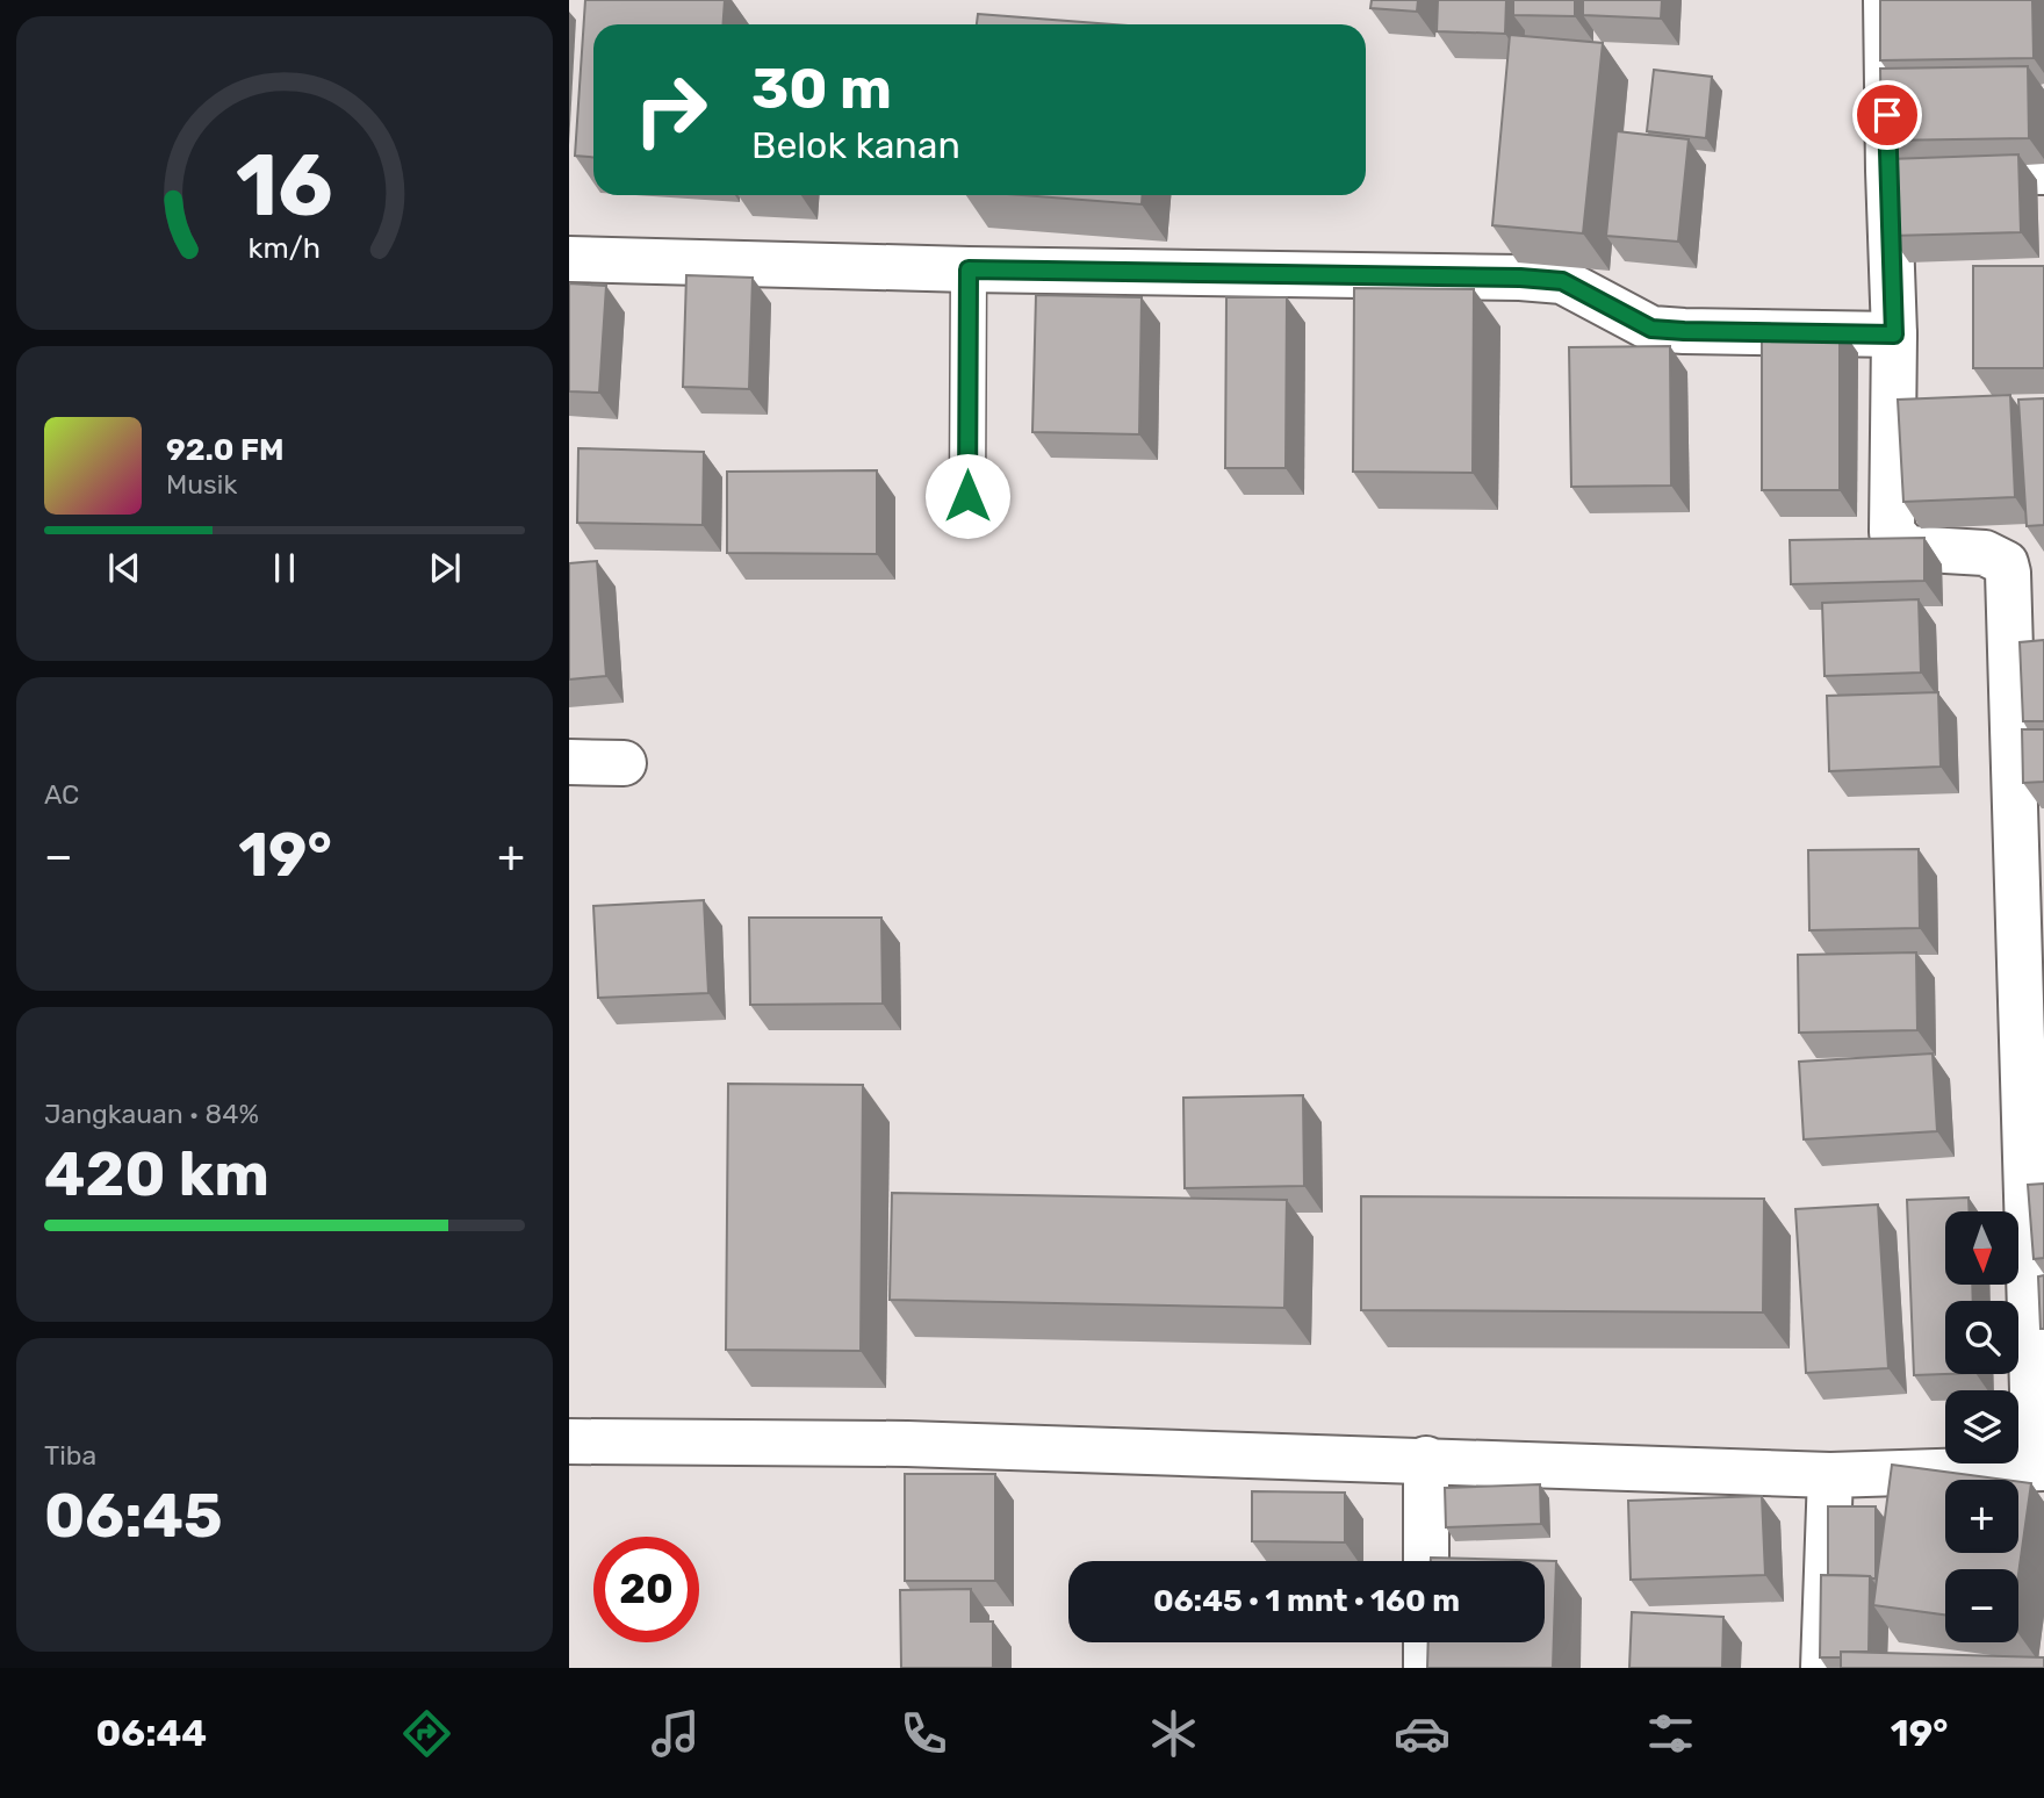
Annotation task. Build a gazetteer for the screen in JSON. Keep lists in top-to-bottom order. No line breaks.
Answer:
{"north":"bottom","page":{"turn":["30 m","Belok kanan"],"song":["92.0 FM","Musik"],"tile":["AC",["Jangkauan · 84%","420 km"],["Tiba","06:45"]],"heat":["−","19°","+"],"map_buttons":["+","−"],"limit":"20","trip":"06:45 · 1 mnt · 160 m","tabs":["06:44","19°"],"gauge":["16","km/h"]}}
